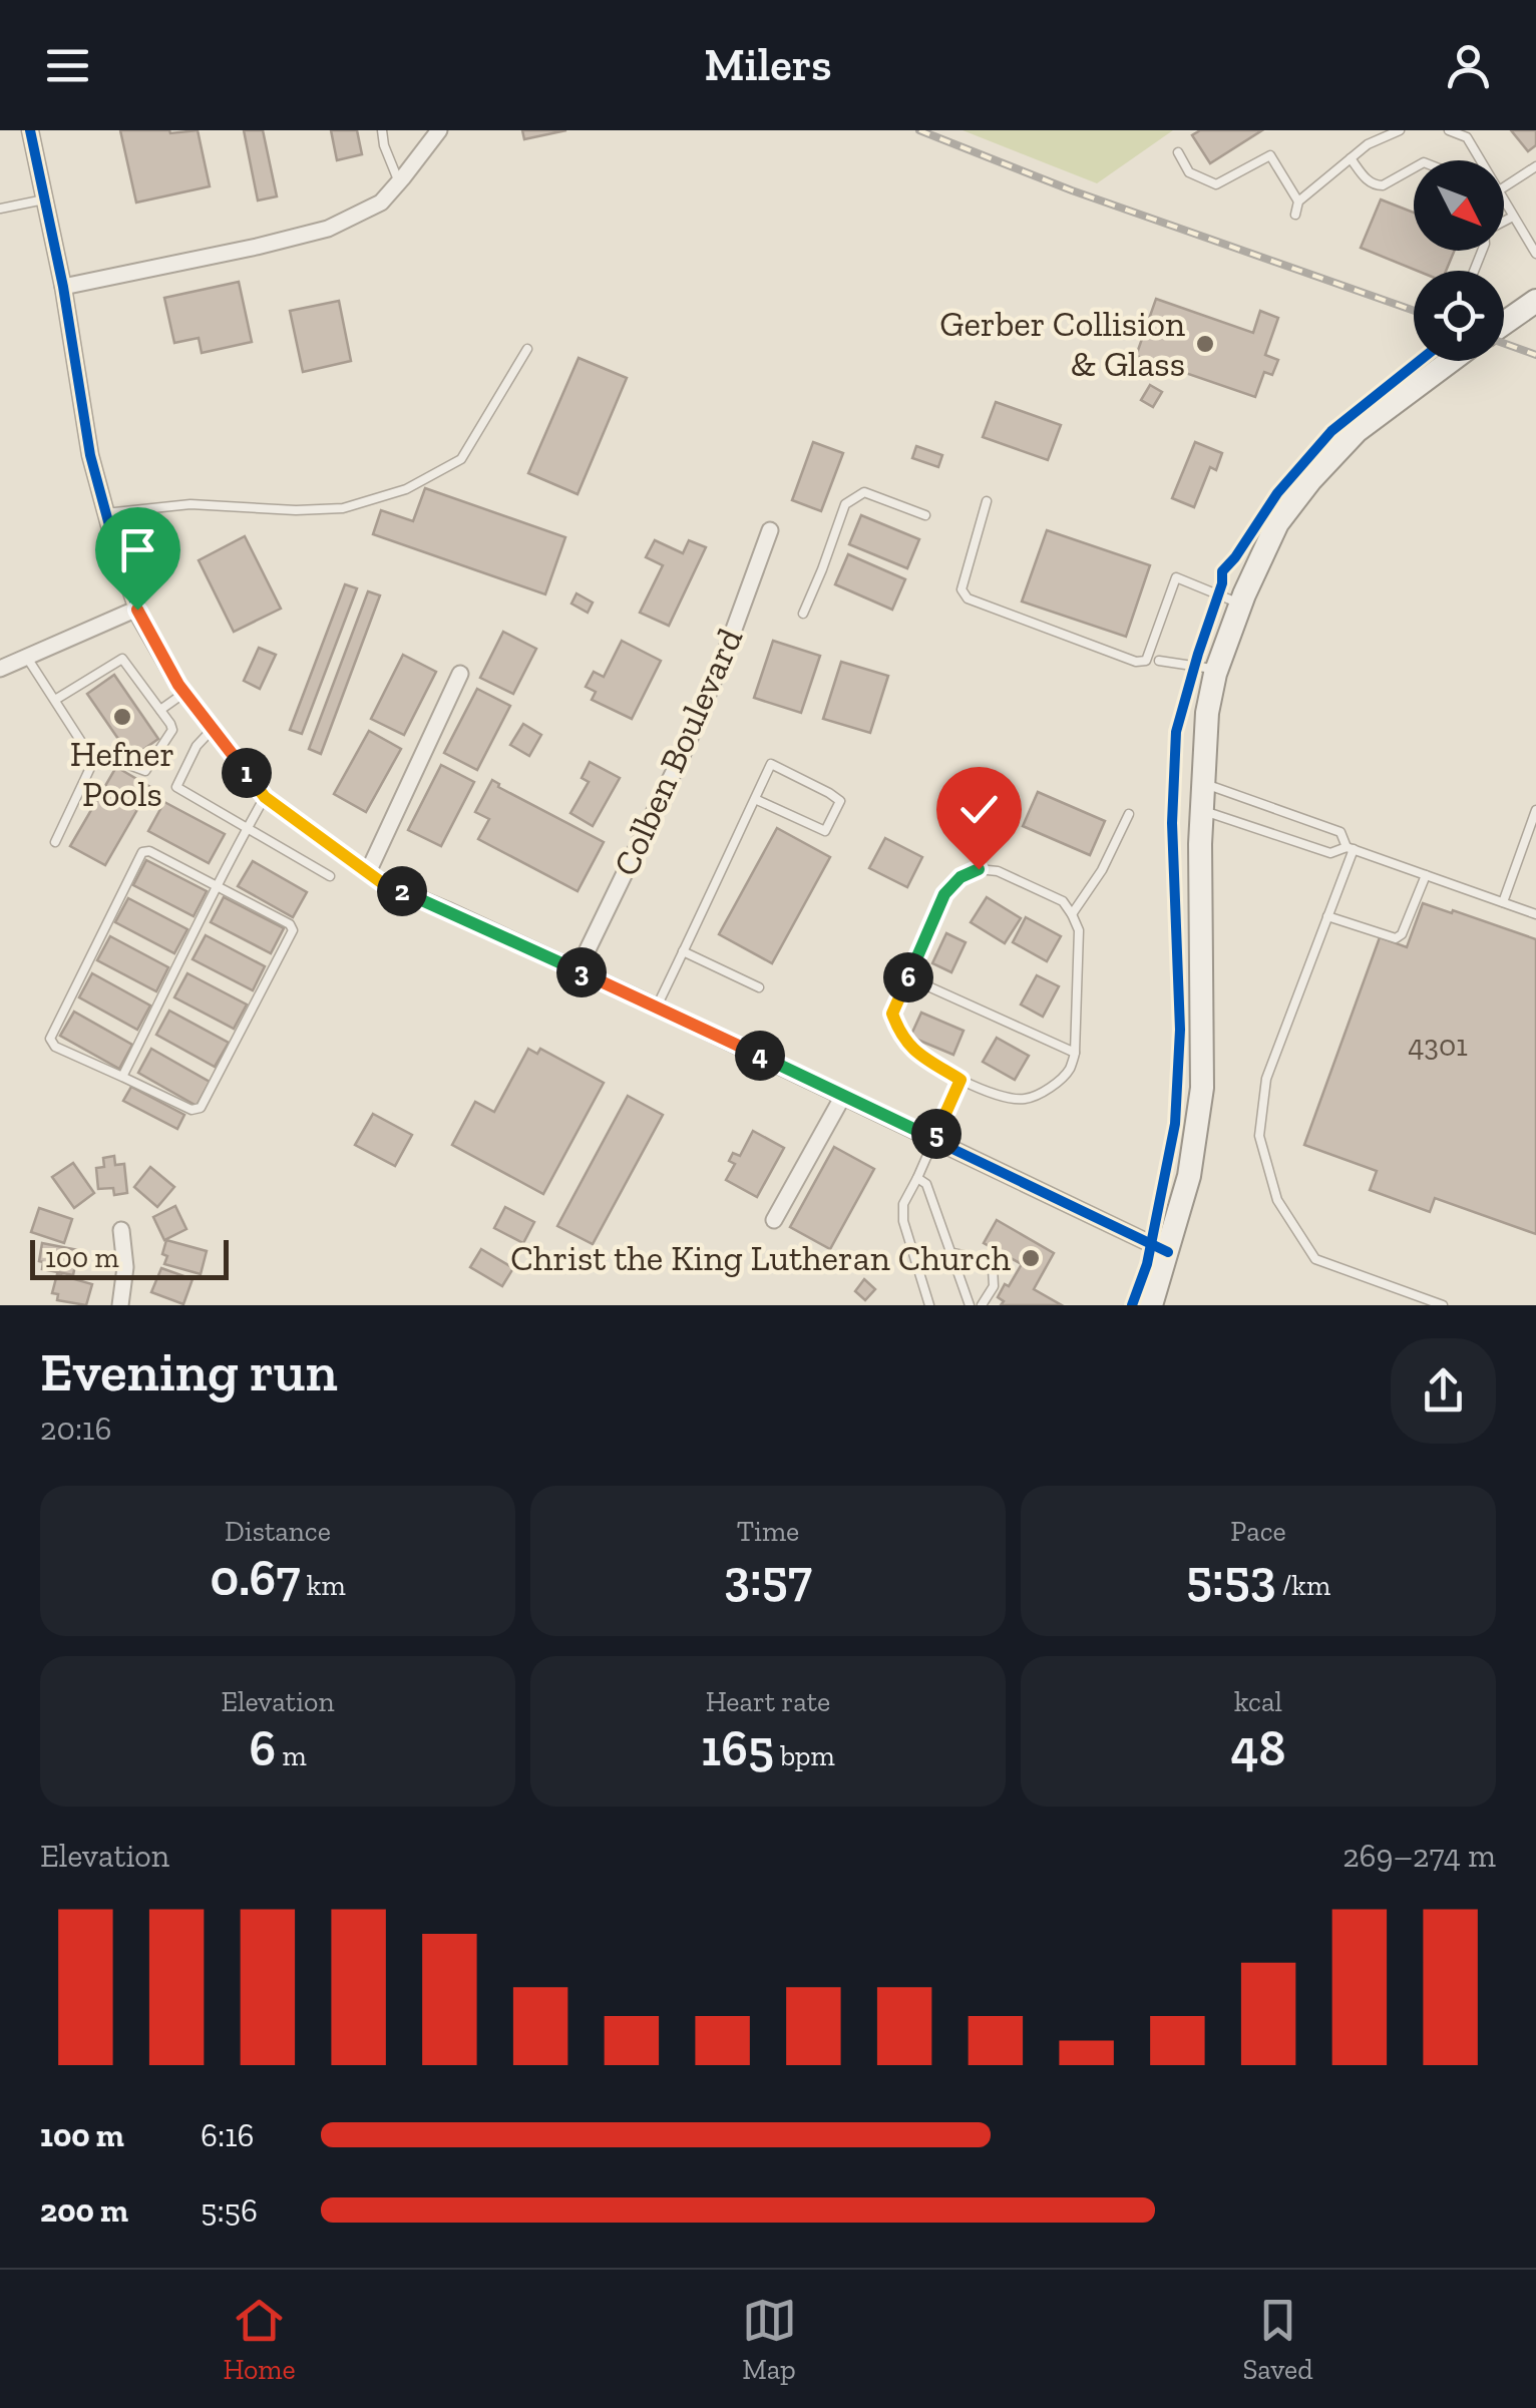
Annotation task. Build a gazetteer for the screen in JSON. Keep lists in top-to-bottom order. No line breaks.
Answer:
{"streets":{"street":["Colben Boulevard"]},"places":["Gerber Collision & Glass","Hefner Pools","Christ the King Lutheran Church"],"house_numbers":["4301"],"scale_bar":"100 m","north":"bottom right","page":{"header":"Milers","pins":["1","2","3","6","4","5"],"scale":"100 m","heading":["Evening run","20:16"],"stats":[["Distance","0.67 km"],["Time","3:57"],["Pace","5:53 /km"],["Elevation","6 m"],["Heart rate","165 bpm"],["kcal","48"]],"chart":["Elevation","269–274 m"],"list":[{"name":"100 m","note":"6:16"},{"name":"200 m","note":"5:56"}],"tabs":["Home","Map","Saved"]}}
